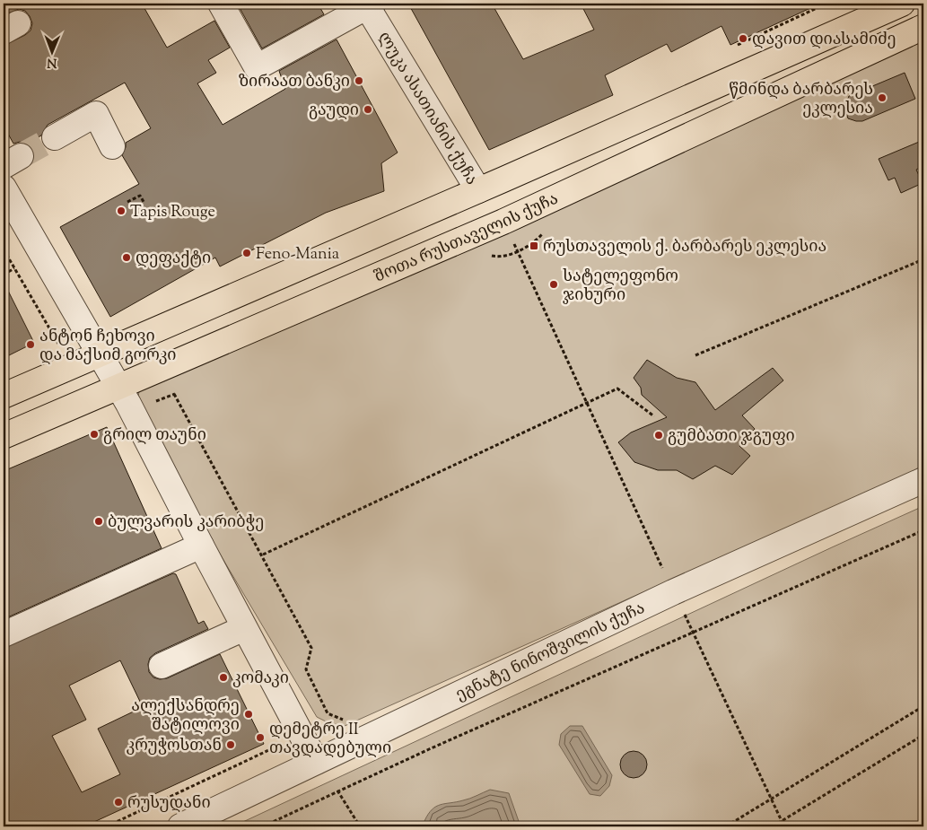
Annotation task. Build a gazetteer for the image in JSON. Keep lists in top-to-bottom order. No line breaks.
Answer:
{"streets":{"main road":["შოთა რუსთაველის ქუჩა"],"street":["ლუკა ასათიანის ქუჩა","ეგნატე ნინოშვილის ქუჩა"]},"places":{"other":["დავით დიასამიძე","ზირაათ ბანკი","წმინდა ბარბარეს ეკლესია","გაუდი","Tapis Rouge","Feno-Mania","დეფაქტი","სატელეფონო ჯიხური","ანტონ ჩეხოვი და მაქსიმ გორკი","გრილ თაუნი","გუმბათი ჯგუფი","ბულვარის კარიბჭე","კომაკი","ალექსანდრე შატილოვი","დემეტრე II თავდადებული","კრუჭოსთან","რუსუდანი"],"transit":["რუსთაველის ქ. ბარბარეს ეკლესია"]},"north":"bottom"}
